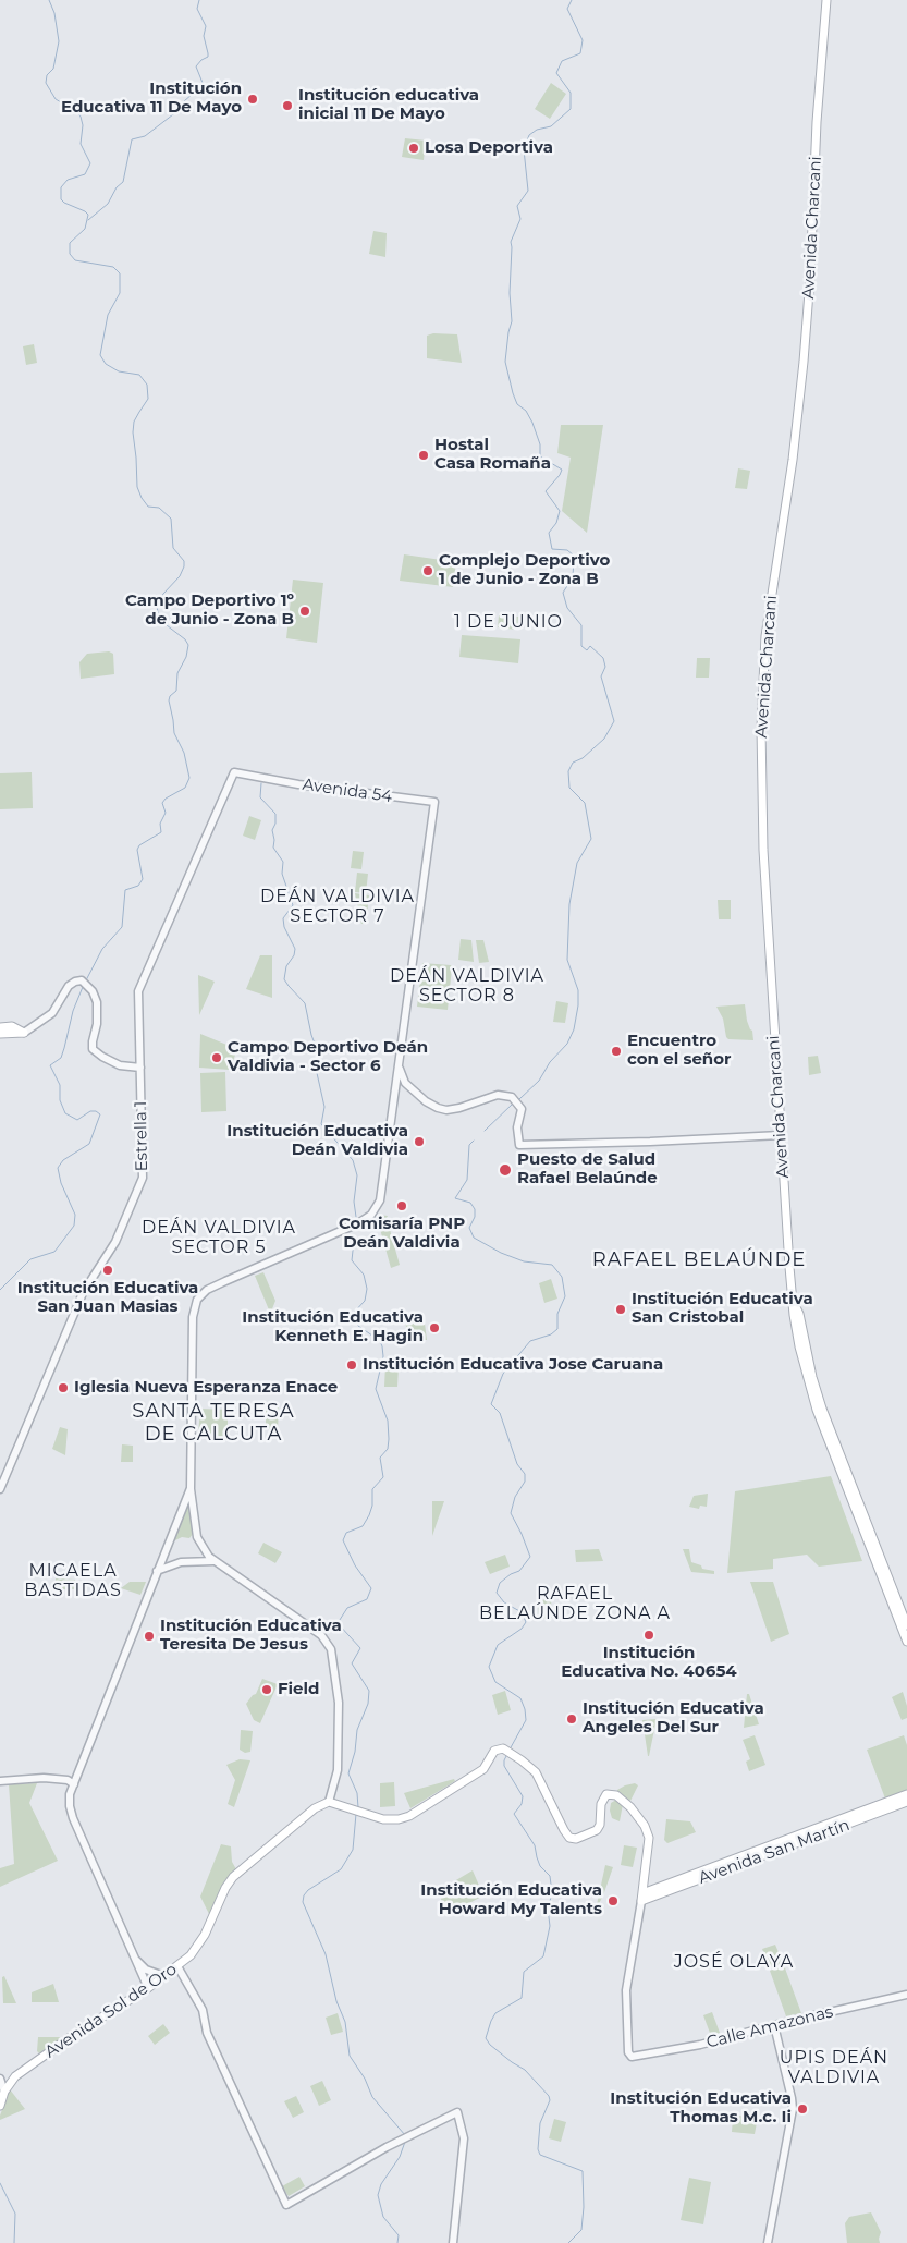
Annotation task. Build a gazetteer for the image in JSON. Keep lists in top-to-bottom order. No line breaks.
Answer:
{"streets":{"main road":["Avenida Charcani","Avenida San Martín","Avenida Sol de Oro"],"street":["Avenida 54","Estrella 1","Calle Amazonas"]},"crossings":[["Avenida 54","Estrella 1"],["Avenida San Martín","Calle Amazonas"]],"districts":["1 DE JUNIO","DEÁN VALDIVIA SECTOR 7","DEÁN VALDIVIA SECTOR 8","DEÁN VALDIVIA SECTOR 5","RAFAEL BELAÚNDE","SANTA TERESA DE CALCUTA","MICAELA BASTIDAS","RAFAEL BELAÚNDE ZONA A","JOSÉ OLAYA","UPIS DEÁN VALDIVIA"],"places":["Institución Educativa 11 De Mayo","Institución educativa inicial 11 De Mayo","Losa Deportiva","Hostal Casa Romaña","Complejo Deportivo 1 de Junio - Zona B","Campo Deportivo 1º de Junio - Zona B","Encuentro con el señor","Campo Deportivo Deán Valdivia - Sector 6","Institución Educativa Deán Valdivia","Puesto de Salud Rafael Belaúnde","Comisaría PNP Deán Valdivia","Institución Educativa San Juan Masias","Institución Educativa San Cristobal","Institución Educativa Kenneth E. Hagin","Institución Educativa Jose Caruana","Iglesia Nueva Esperanza Enace","Institución Educativa No. 40654","Institución Educativa Teresita De Jesus","Field","Institución Educativa Angeles Del Sur","Institución Educativa Howard My Talents","Institución Educativa Thomas M.c. Ii"]}
